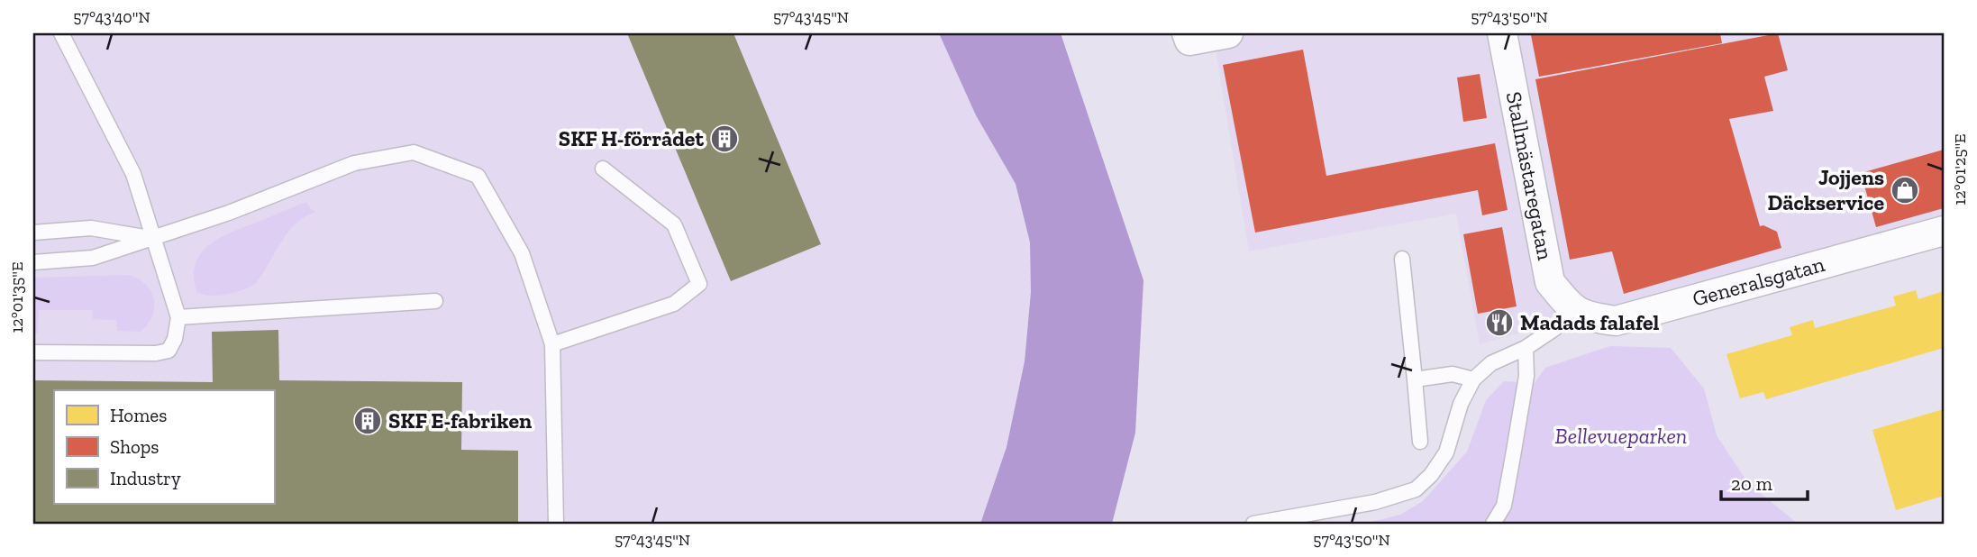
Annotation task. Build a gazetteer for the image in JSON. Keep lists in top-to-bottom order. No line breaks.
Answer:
{"streets":{"street":["Stallmästaregatan","Generalsgatan"]},"crossings":[["Stallmästaregatan","Generalsgatan"]],"parks":["Bellevueparken"],"places":{"building":["SKF H-förrådet","SKF E-fabriken"],"shop":["Jojjens Däckservice"],"restaurant":["Madads falafel"]},"legend":["Homes","Shops","Industry"],"scale_bar":"20 m","coordinates":["57°43'40\"N","57°43'45\"N","57°43'50\"N","12°01'25\"E","12°01'35\"E"]}
